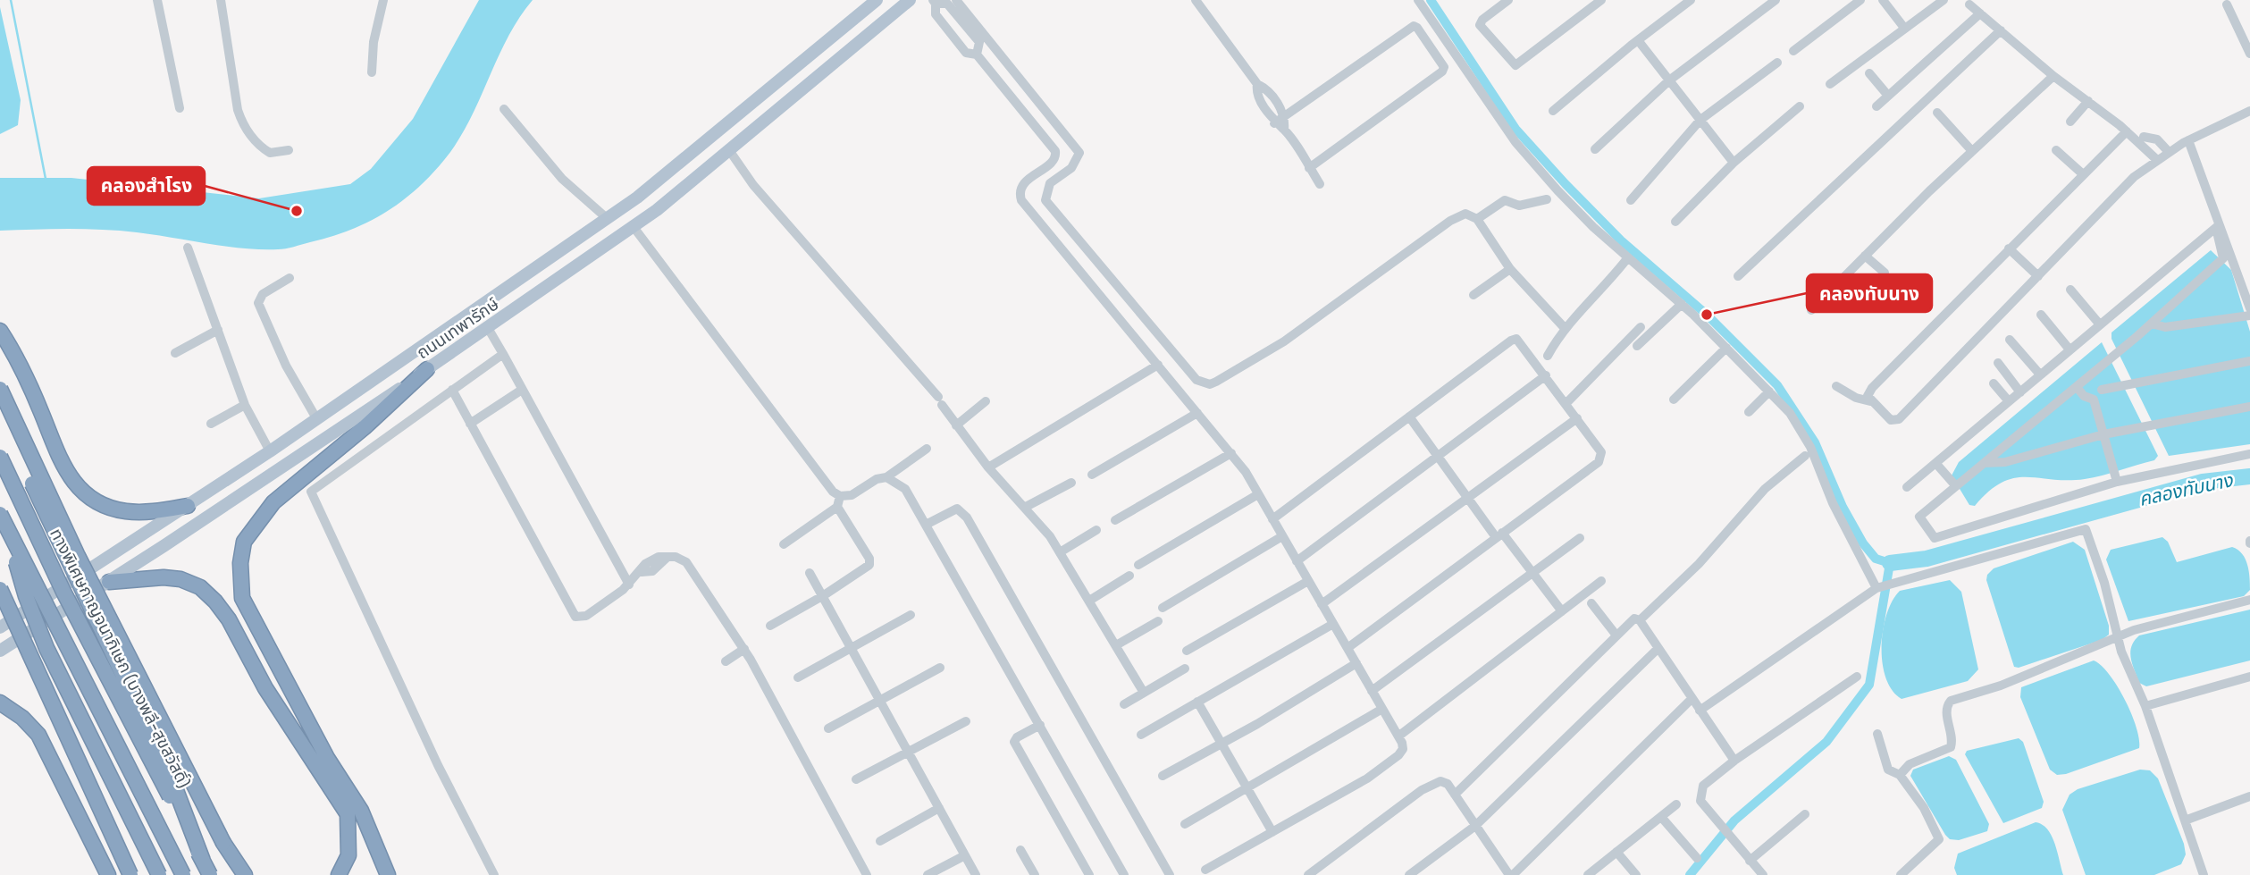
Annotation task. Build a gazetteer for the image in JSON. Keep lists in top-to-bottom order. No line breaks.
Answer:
{"streets":{"highway":["ทางพิเศษกาญจนาภิเษก (บางพลี-สุขสวัสดิ์)"],"main road":["ถนนเทพารักษ์"]},"water":["คลองทับนาง"],"places":["คลองสำโรง","คลองทับนาง"]}
